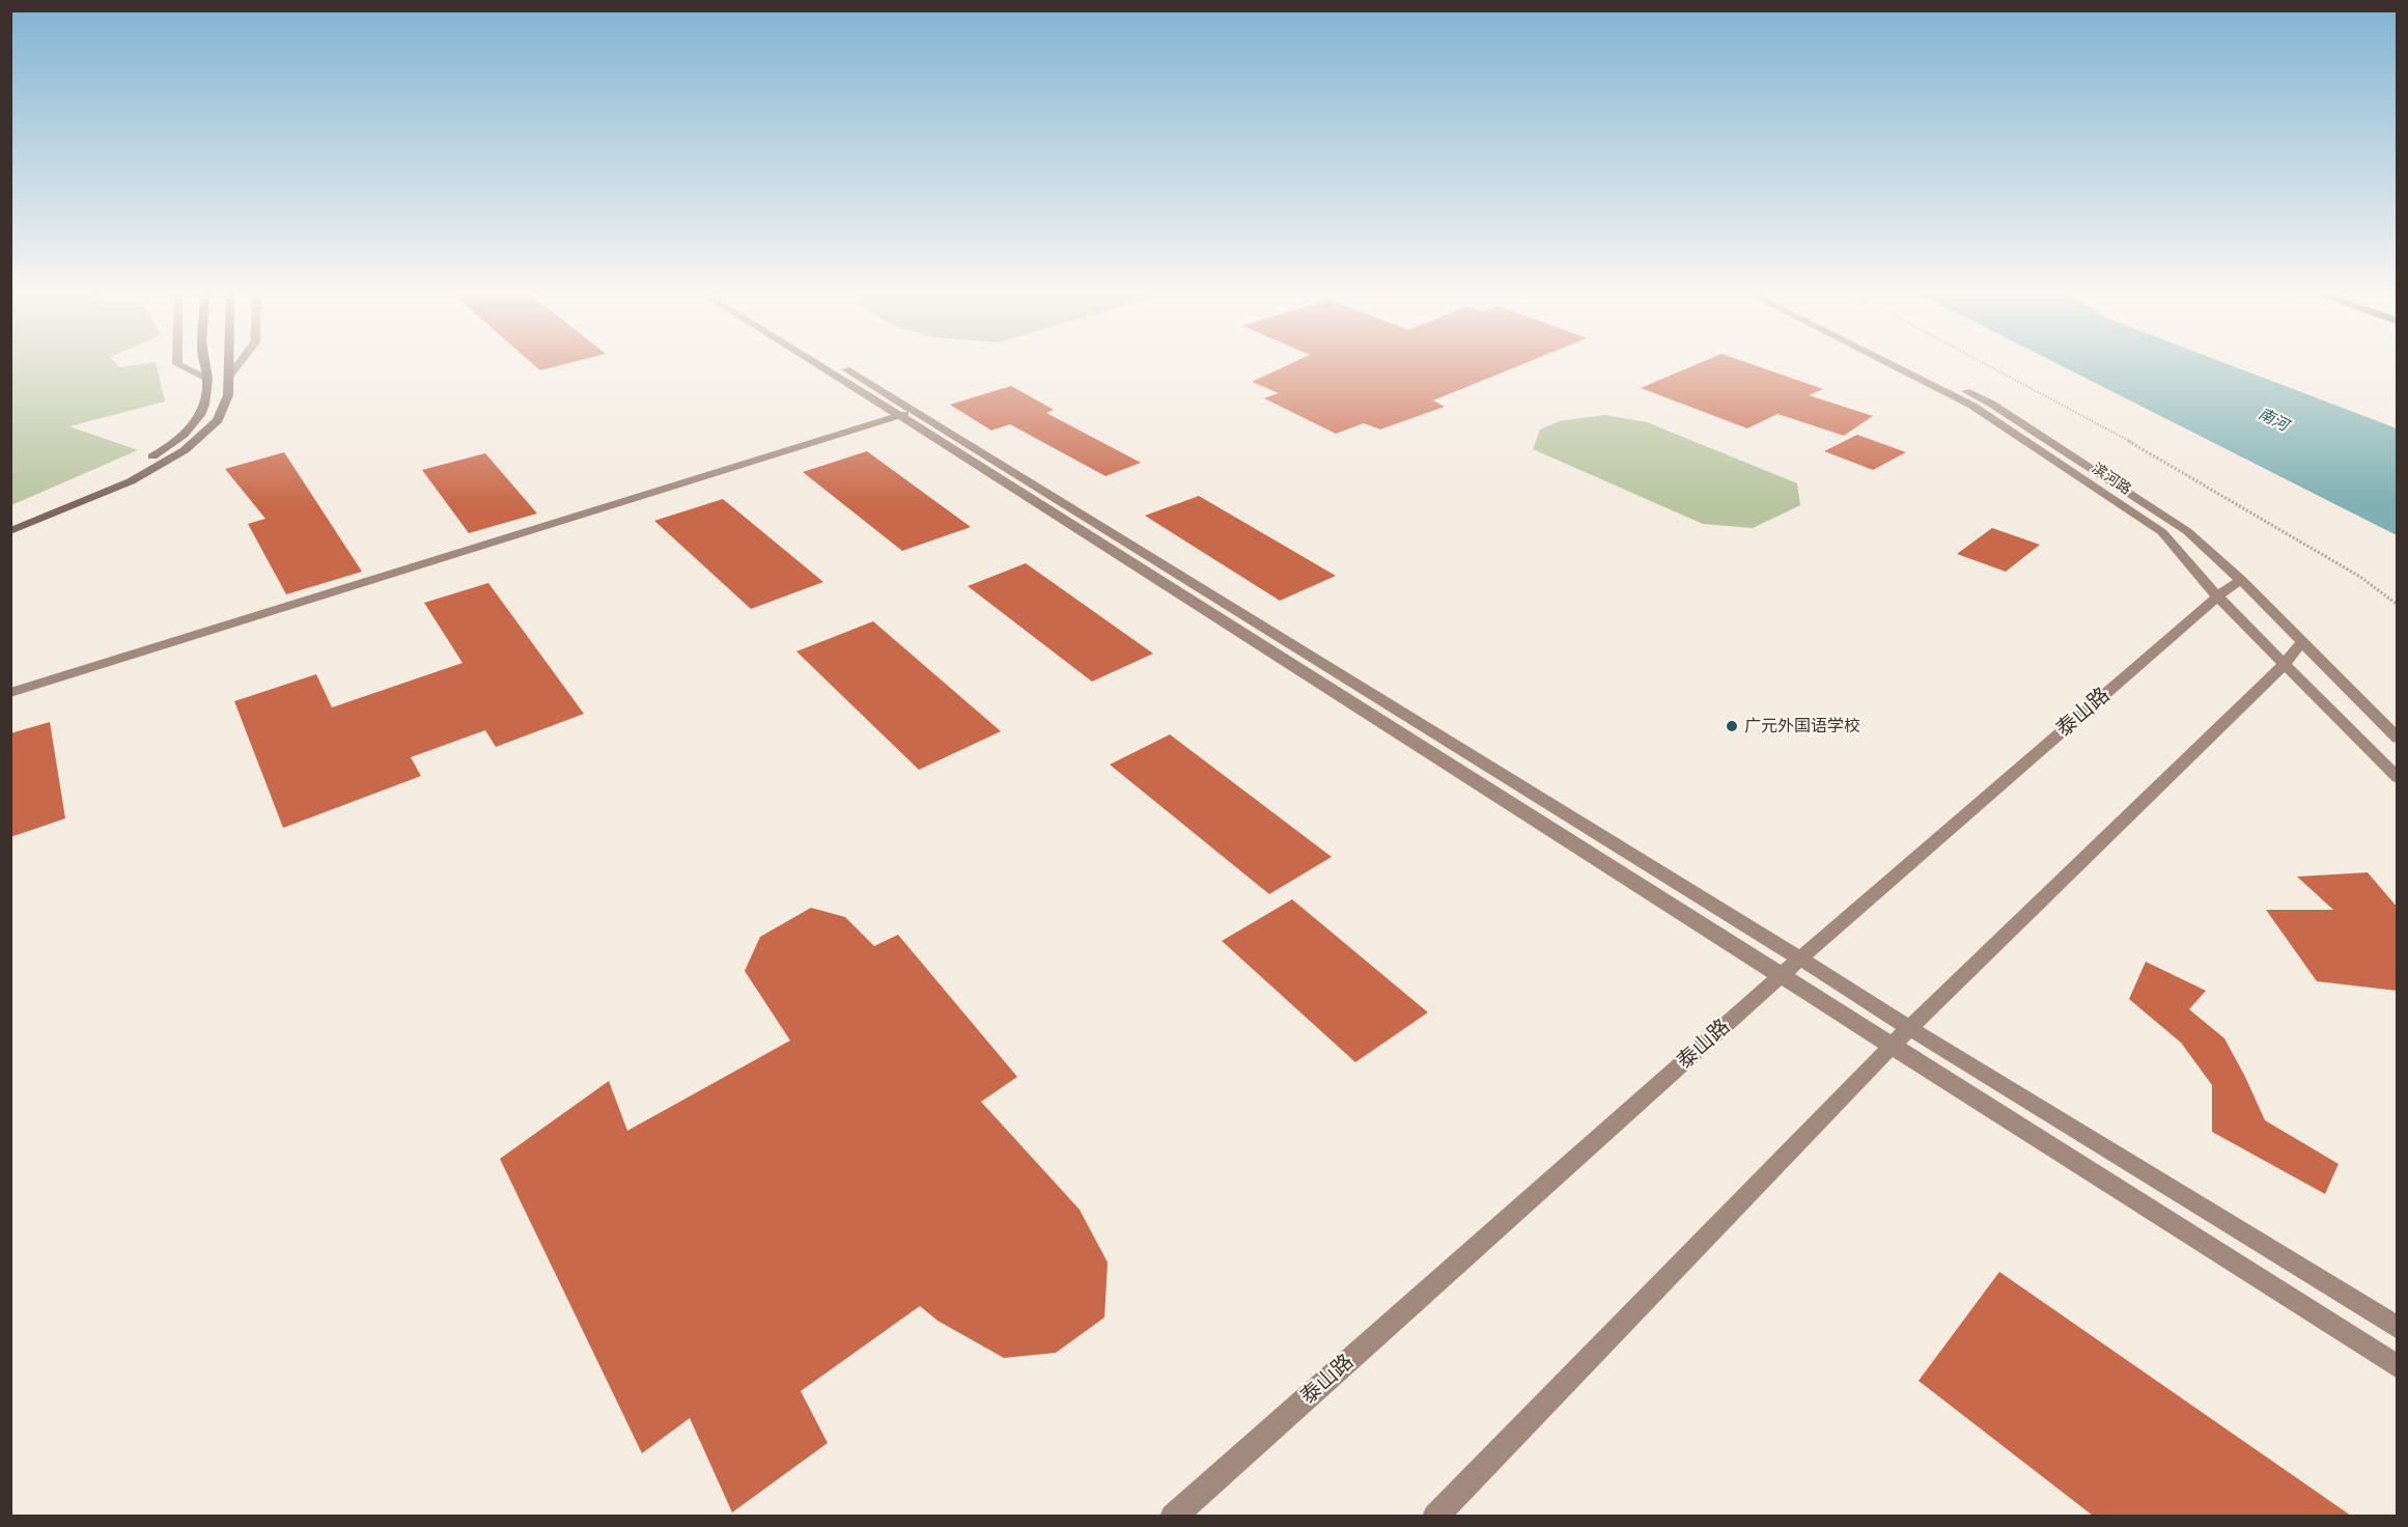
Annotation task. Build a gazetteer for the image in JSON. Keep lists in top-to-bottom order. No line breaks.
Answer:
{"streets":{"street":["滨河路","泰山路"]},"crossings":[["滨河路","泰山路"]],"water":["南河"],"places":["广元外国语学校"]}
